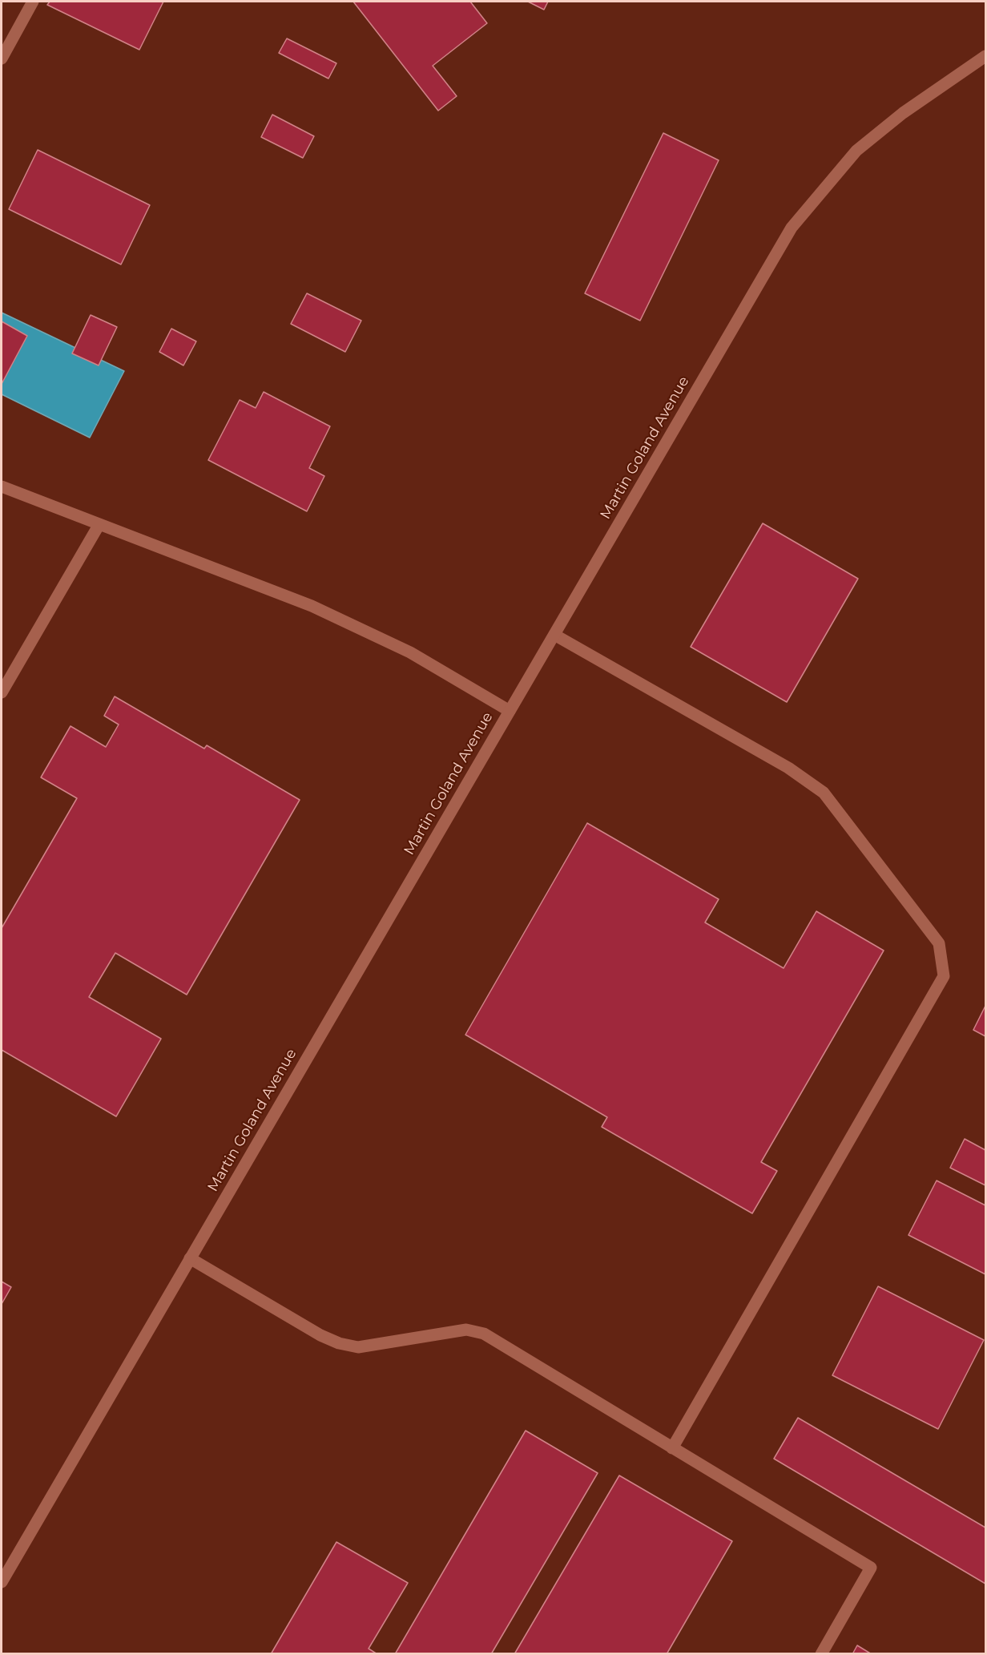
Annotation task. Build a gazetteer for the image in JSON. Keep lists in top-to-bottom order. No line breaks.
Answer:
{"streets":{"street":["Martin Goland Avenue"]}}
